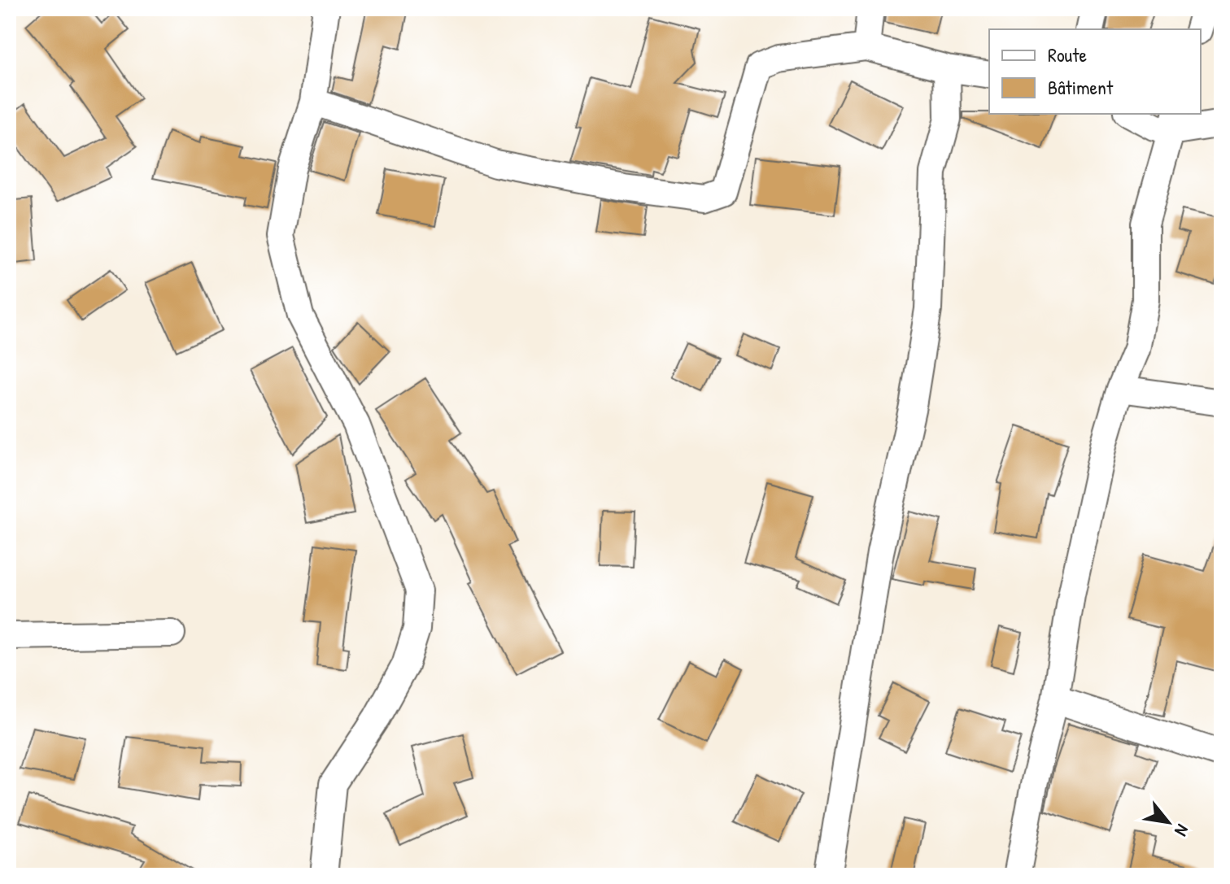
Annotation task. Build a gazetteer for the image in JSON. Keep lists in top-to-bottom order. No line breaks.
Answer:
{"legend":["Route","Bâtiment"],"north":"bottom right"}
